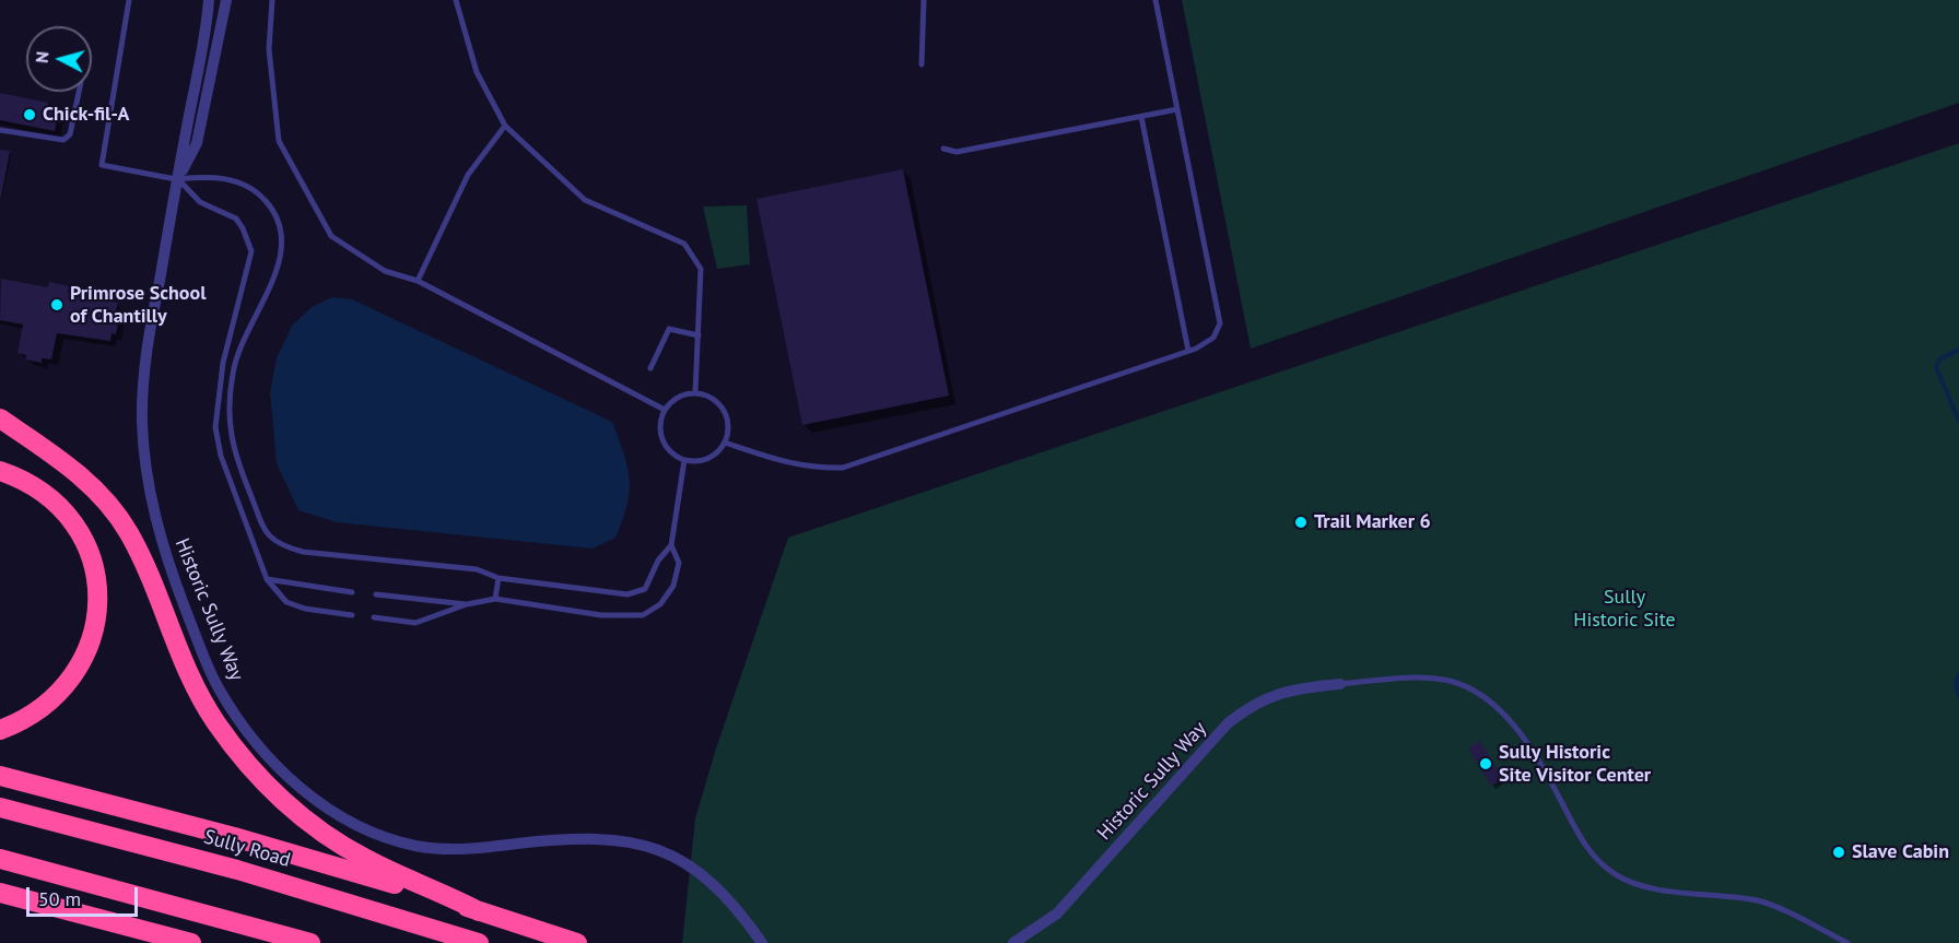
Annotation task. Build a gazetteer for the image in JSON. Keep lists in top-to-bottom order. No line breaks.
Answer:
{"streets":{"highway":["Sully Road"],"street":["Historic Sully Way"]},"parks":["Sully Historic Site"],"places":["Chick-fil-A","Primrose School of Chantilly","Trail Marker 6","Sully Historic Site Visitor Center","Slave Cabin"],"scale_bar":"50 m","north":"left"}
